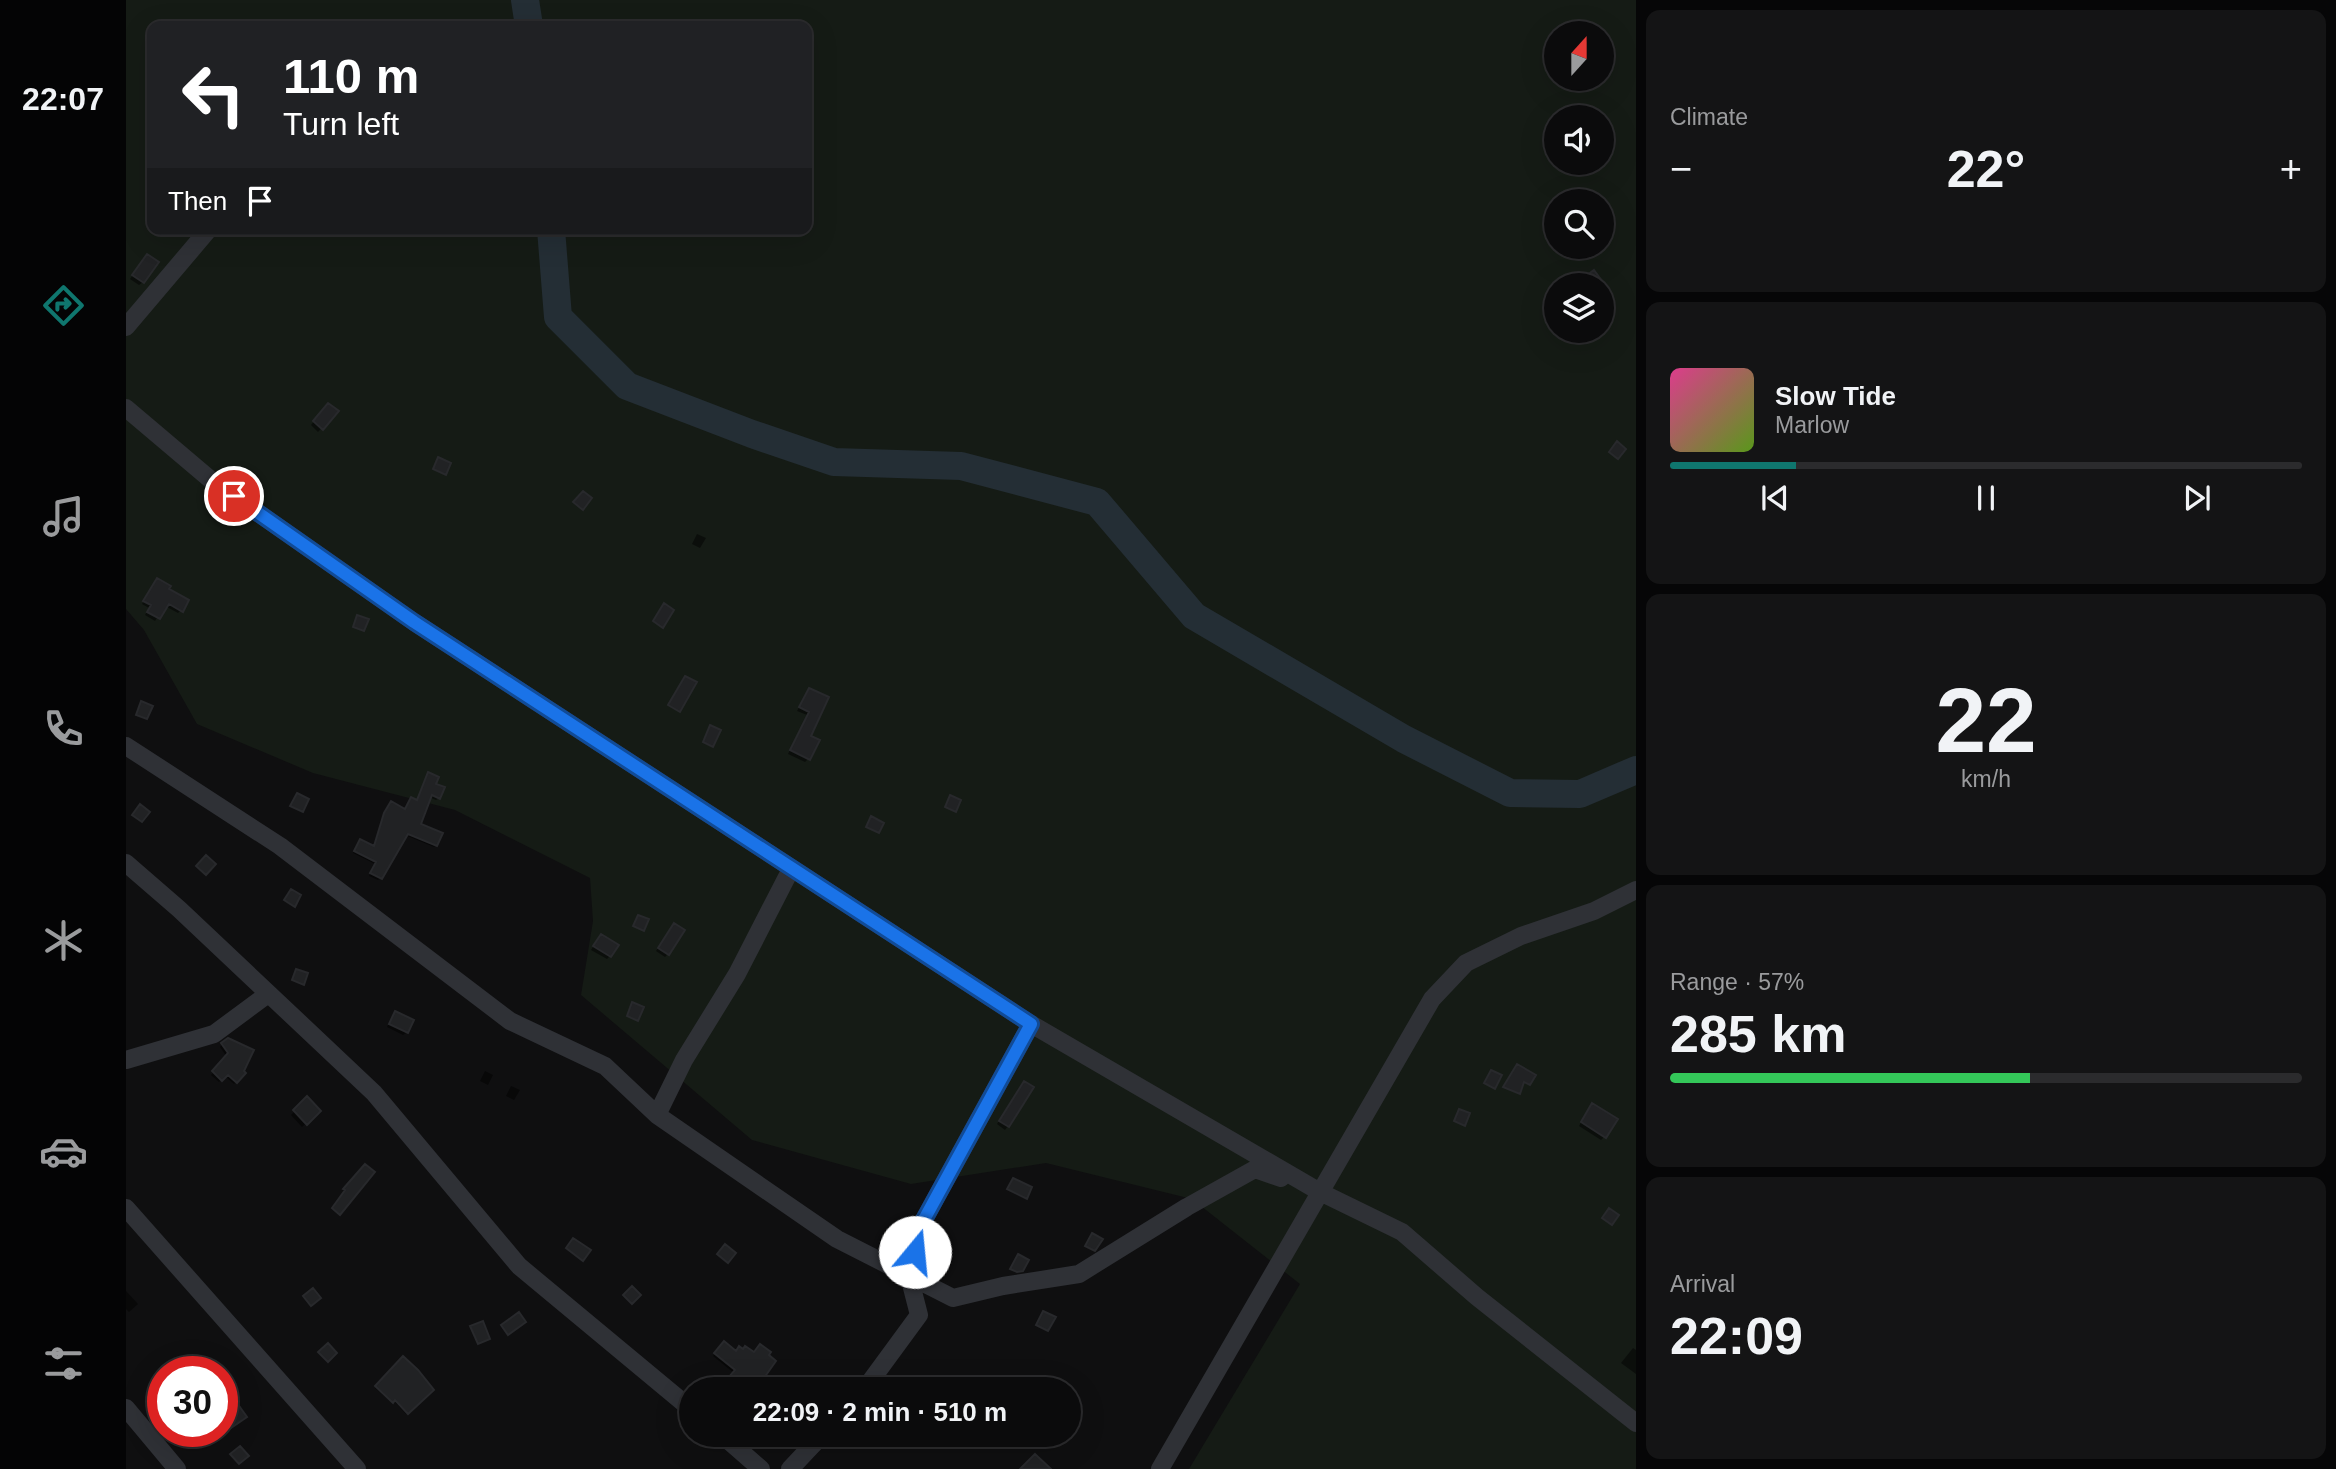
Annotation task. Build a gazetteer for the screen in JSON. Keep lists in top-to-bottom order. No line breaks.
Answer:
{"north":"top","page":{"tabs":"22:07","tile":["Climate",["22","km/h"],["Range · 57%","285 km"],["Arrival","22:09"]],"turn":["110 m","Turn left"],"heat":["−","22°","+"],"then":"Then","song":["Slow Tide","Marlow"],"limit":"30","trip":"22:09 · 2 min · 510 m"}}
